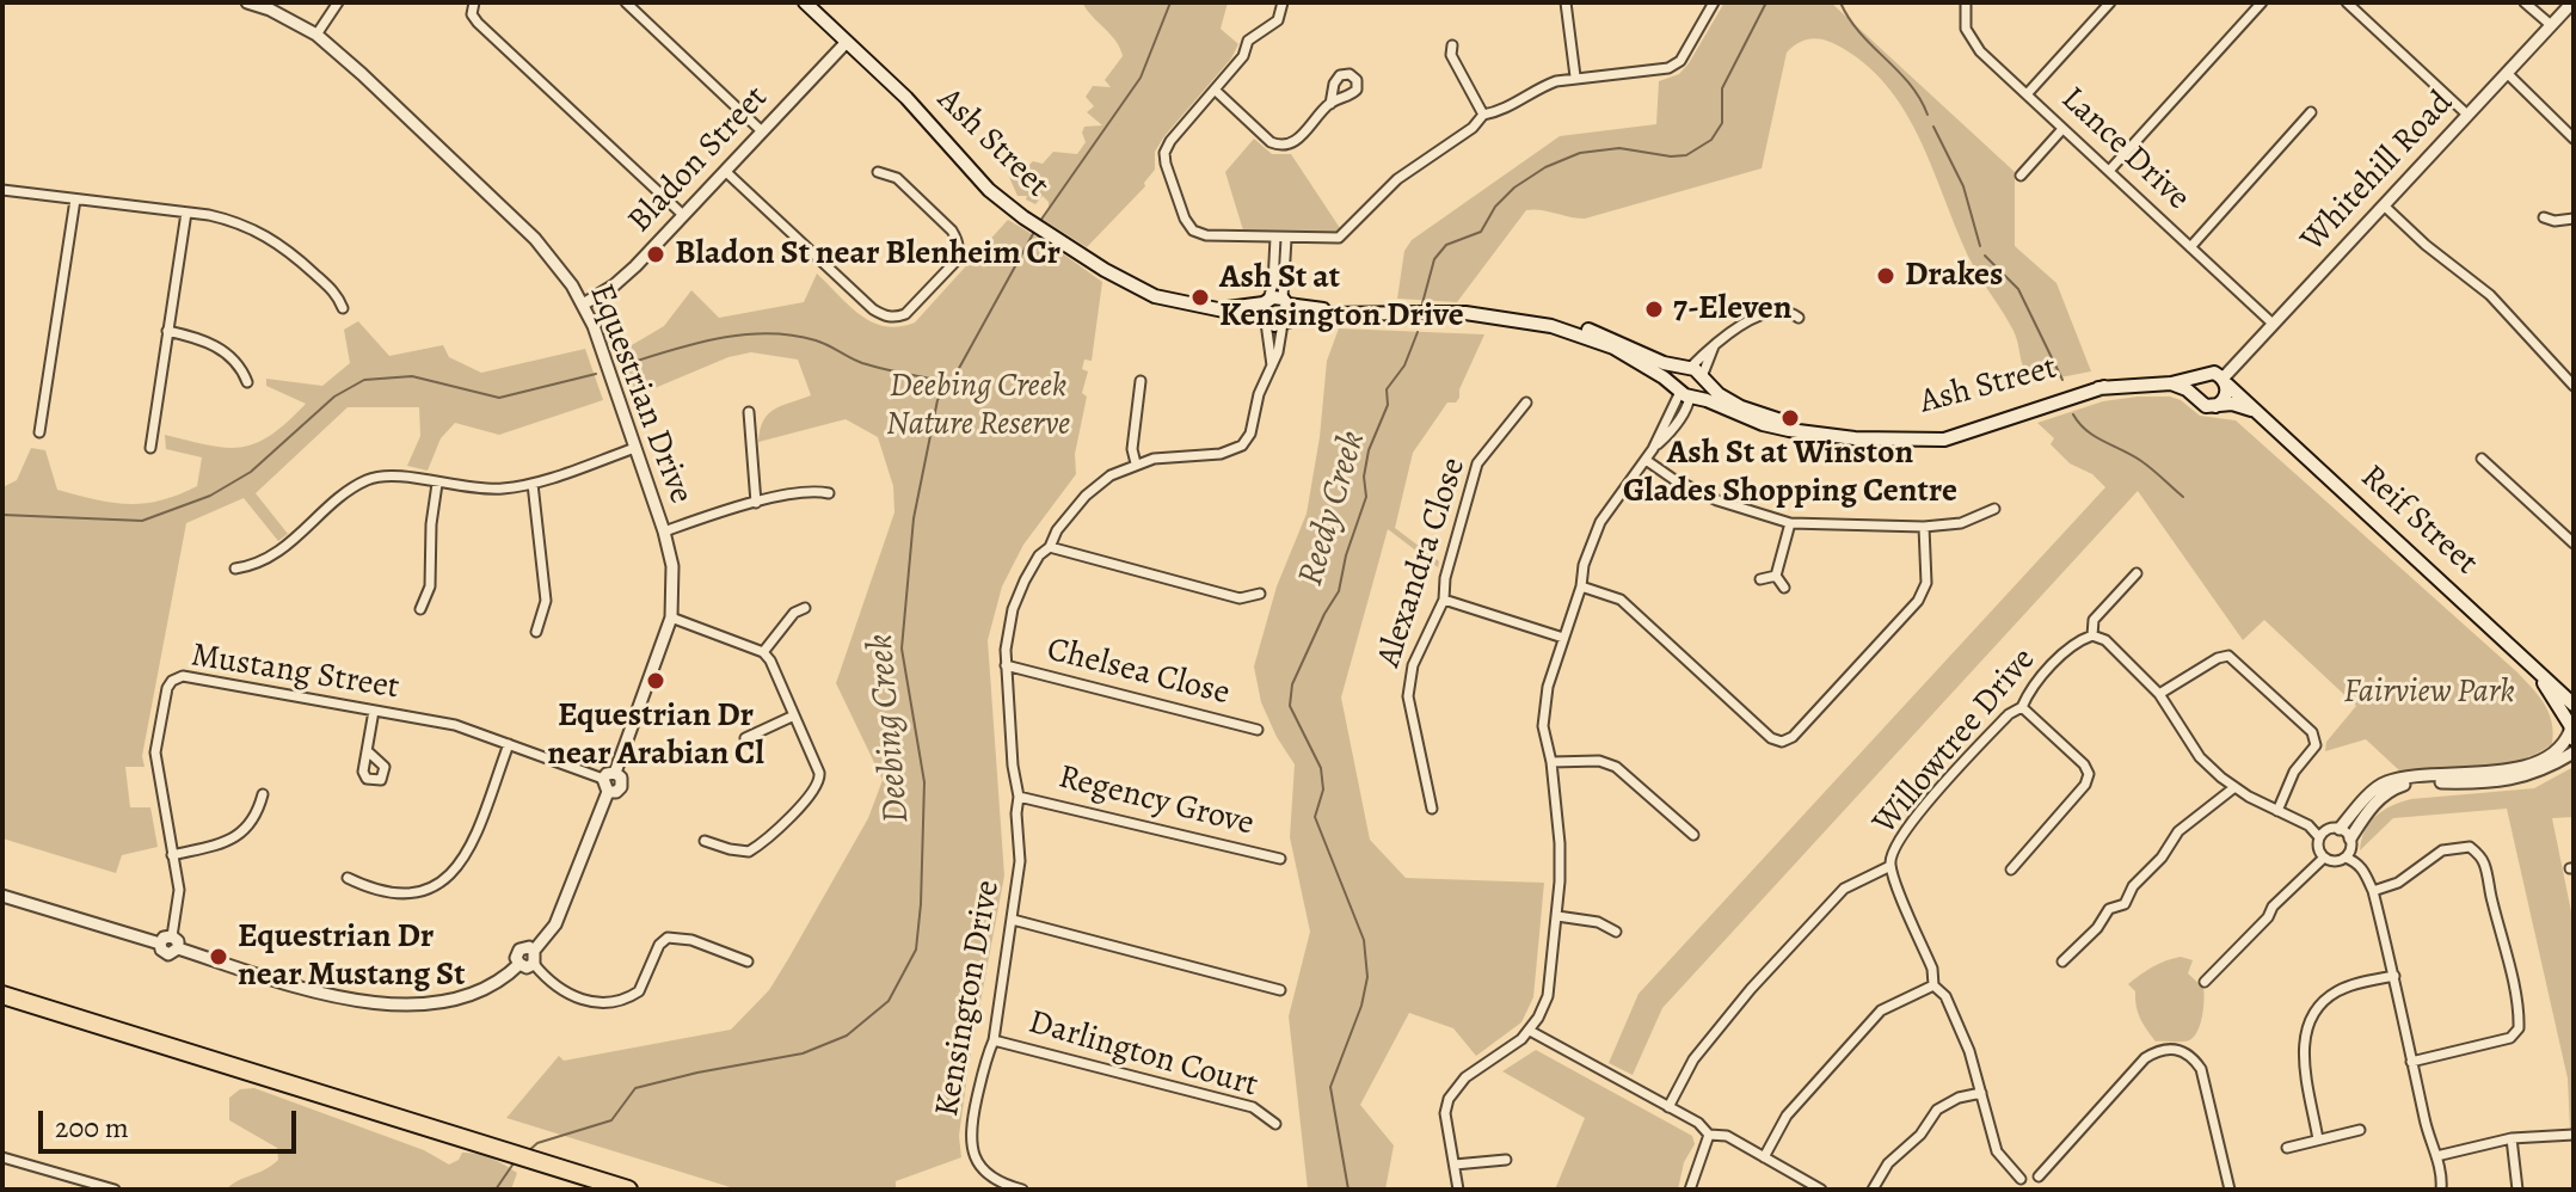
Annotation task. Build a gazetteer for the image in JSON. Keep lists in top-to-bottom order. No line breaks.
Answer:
{"streets":{"main road":["Ash Street","Reif Street"],"street":["Lance Drive","Bladon Street","Whitehill Road","Equestrian Drive","Alexandra Close","Mustang Street","Chelsea Close","Willowtree Drive","Regency Grove","Kensington Drive","Darlington Court"]},"crossings":[["Ash Street","Bladon Street"],["Ash Street","Whitehill Road"],["Ash Street","Reif Street"],["Ash Street","Kensington Drive"],["Lance Drive","Whitehill Road"],["Bladon Street","Equestrian Drive"],["Whitehill Road","Reif Street"],["Equestrian Drive","Mustang Street"],["Chelsea Close","Kensington Drive"],["Regency Grove","Kensington Drive"],["Kensington Drive","Darlington Court"]],"water":["Reedy Creek","Deebing Creek"],"parks":["Deebing Creek Nature Reserve","Fairview Park"],"places":["Bladon St near Blenheim Cr","Drakes","Ash St at Kensington Drive","7-Eleven","Ash St at Winston Glades Shopping Centre","Equestrian Dr near Arabian Cl","Equestrian Dr near Mustang St"],"scale_bar":"200 m"}
